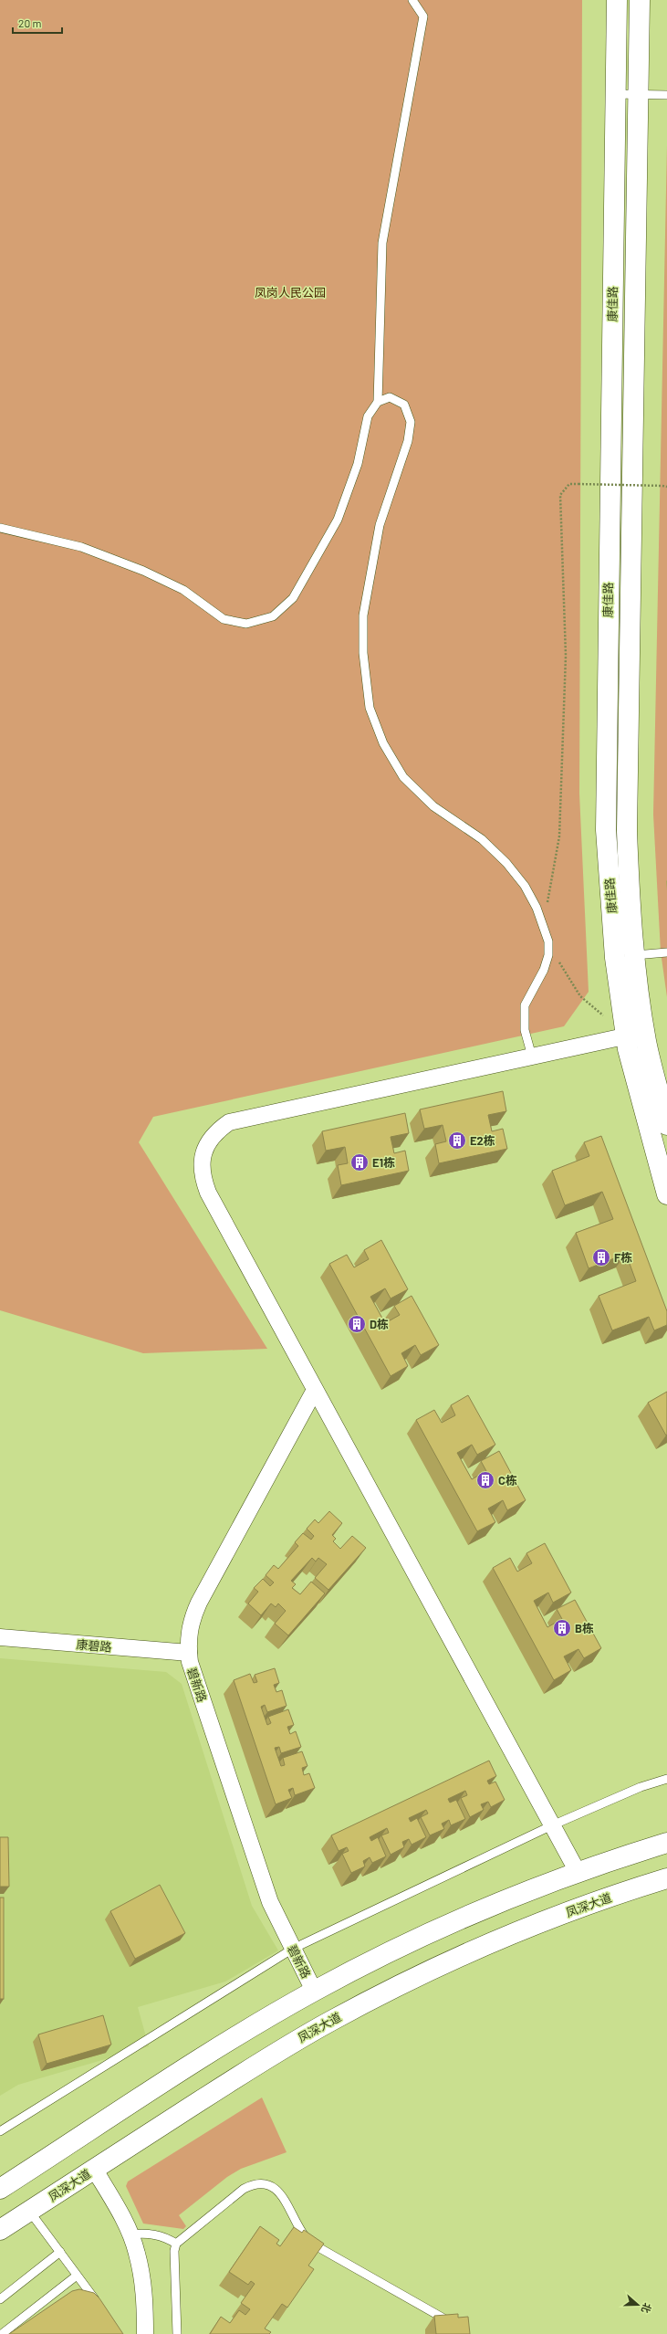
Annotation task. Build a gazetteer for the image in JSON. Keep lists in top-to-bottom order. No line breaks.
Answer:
{"streets":{"street":["康佳路","康碧路","碧新路","凤深大道"]},"crossings":[["康碧路","碧新路"]],"parks":["凤岗人民公园"],"places":{"building":["E2栋","E1栋","F栋","D栋","C栋","B栋"]},"scale_bar":"20 m","north":"right"}
